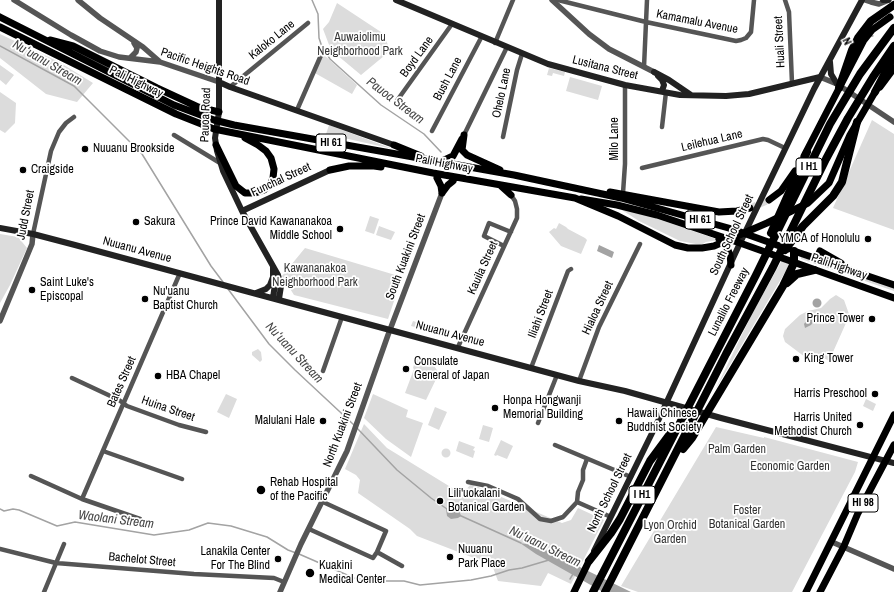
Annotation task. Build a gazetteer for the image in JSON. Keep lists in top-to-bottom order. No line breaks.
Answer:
{"streets":{"highway":["I H1","Lunalilo Freeway"],"main road":["Pacific Heights Road","Lusitana Street","Pali Highway","Pauoa Road","HI 61","Funchal Street","South School Street","Nuuanu Avenue","North School Street","HI 98"],"street":["Kamamalu Avenue","Kaloko Lane","Huali Street","Boyd Lane","Bush Lane","Ohelo Lane","Milo Lane","Leilehua Lane","Judd Street","South Kuakini Street","Kauila Street","Hialoa Street","Iliahi Street","Bates Street","Huina Street","North Kuakini Street","Bachelot Street"]},"crossings":[["Kaloko Lane","Pacific Heights Road"],["Huali Street","Lusitana Street"],["Boyd Lane","Lusitana Street"],["Pacific Heights Road","Pauoa Road"],["Lusitana Street","Bush Lane"],["Lusitana Street","Ohelo Lane"],["Lusitana Street","Milo Lane"],["Lusitana Street","South School Street"],["Pali Highway","South School Street"],["Pauoa Road","Funchal Street"],["Pauoa Road","Nuuanu Avenue"],["Leilehua Lane","South School Street"],["Judd Street","Nuuanu Avenue"],["South School Street","Nuuanu Avenue"],["South School Street","North School Street"],["Nuuanu Avenue","South Kuakini Street"],["Nuuanu Avenue","Kauila Street"],["Nuuanu Avenue","Hialoa Street"],["Nuuanu Avenue","Iliahi Street"],["Nuuanu Avenue","Bates Street"],["Nuuanu Avenue","North Kuakini Street"],["Nuuanu Avenue","North School Street"],["Nuuanu Avenue","HI 98"],["South Kuakini Street","North Kuakini Street"],["Bates Street","Huina Street"],["North Kuakini Street","Bachelot Street"]],"water":["Nuʻuanu Stream","Pauoa Stream","Waolani Stream"],"parks":["Auwaiolimu Neighborhood Park","Kawananakoa Neighborhood Park","Palm Garden","Economic Garden","Foster Botanical Garden","Lyon Orchid Garden"],"places":["Nuuanu Brookside","Craigside","Sakura","Prince David Kawananakoa Middle School","YMCA of Honolulu","Saint Luke's Episcopal","Nu'uanu Baptist Church","Prince Tower","King Tower","Consulate General of Japan","HBA Chapel","Harris Preschool","Honpa Hongwanji Memorial Building","Malulani Hale","Hawaii Chinese Buddhist Society","Harris United Methodist Church","Rehab Hospital of the Pacific","Lili'uokalani Botanical Garden","Nuuanu Park Place","Lanakila Center For The Blind","Kuakini Medical Center"],"north":"bottom left"}
